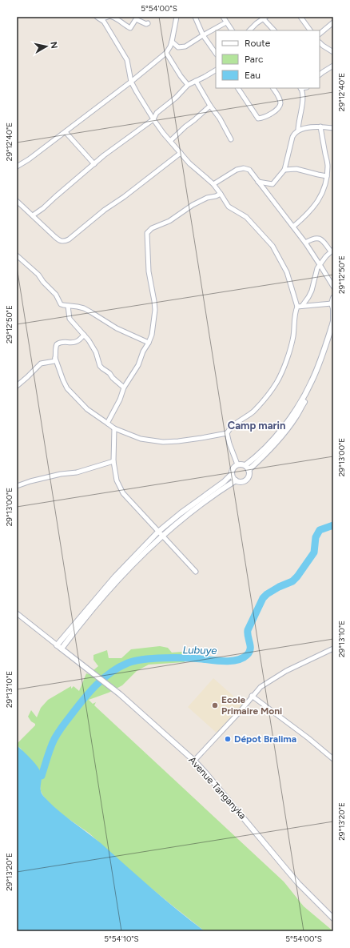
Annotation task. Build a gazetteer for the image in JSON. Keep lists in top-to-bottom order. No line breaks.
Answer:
{"streets":{"street":["Avenue Tanganyka"]},"districts":["Camp marin"],"water":["Lubuye"],"places":["Ecole Primaire Moni","Dépot Bralima"],"legend":["Route","Parc","Eau"],"north":"right","coordinates":["5°54'00\"S","29°12'40\"E","29°12'50\"E","29°13'00\"E","29°13'10\"E","29°13'20\"E","5°54'10\"S"]}
